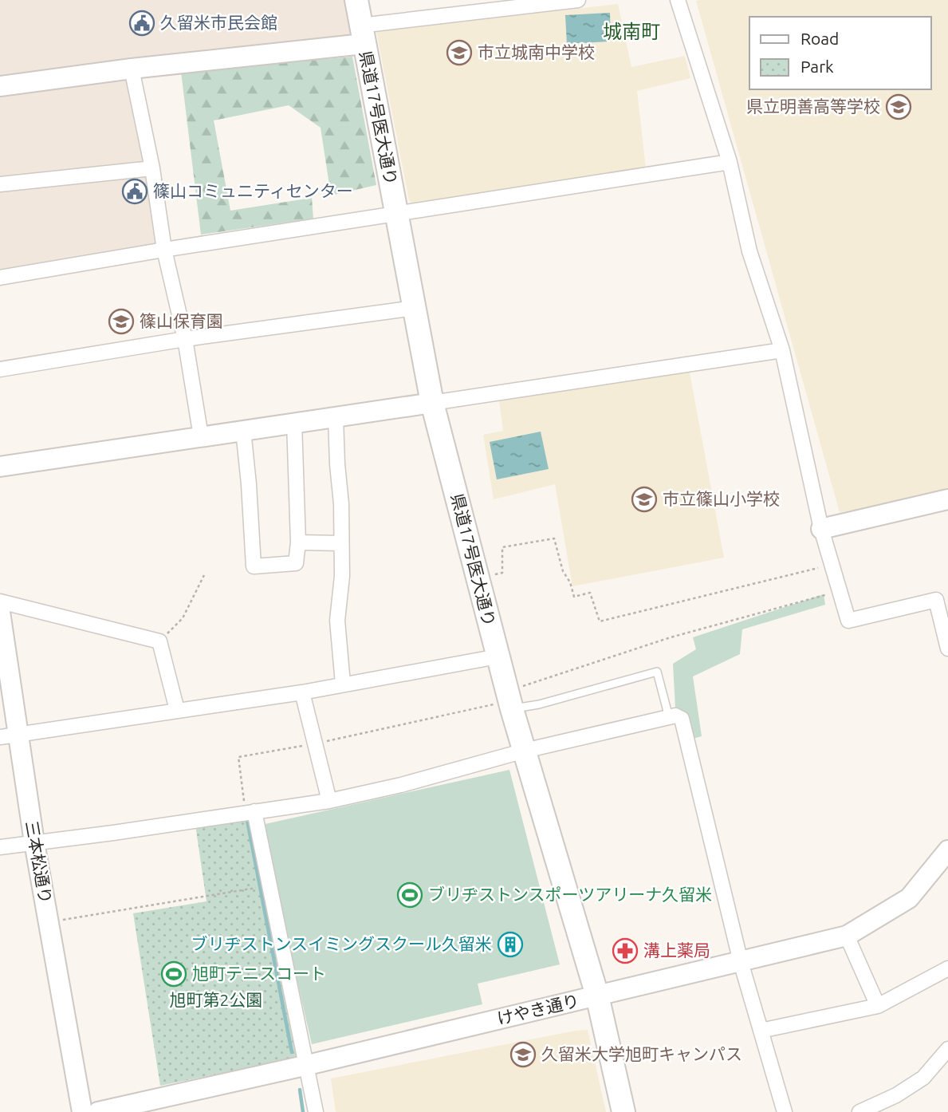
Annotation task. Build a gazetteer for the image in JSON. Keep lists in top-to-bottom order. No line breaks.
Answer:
{"streets":{"main road":["県道17号医大通り"],"street":["三本松通り","けやき通り"]},"crossings":[["県道17号医大通り","けやき通り"]],"districts":["城南町"],"parks":["旭町第2公園"],"places":{"public building":["久留米市民会館","篠山コミュニティセンター"],"school or university":["市立城南中学校","県立明善高等学校","篠山保育園","市立篠山小学校","久留米大学旭町キャンパス"],"sports":["ブリヂストンスポーツアリーナ久留米","旭町テニスコート"],"building":["ブリヂストンスイミングスクール久留米"],"pharmacy":["溝上薬局"]},"legend":["Road","Park"]}
